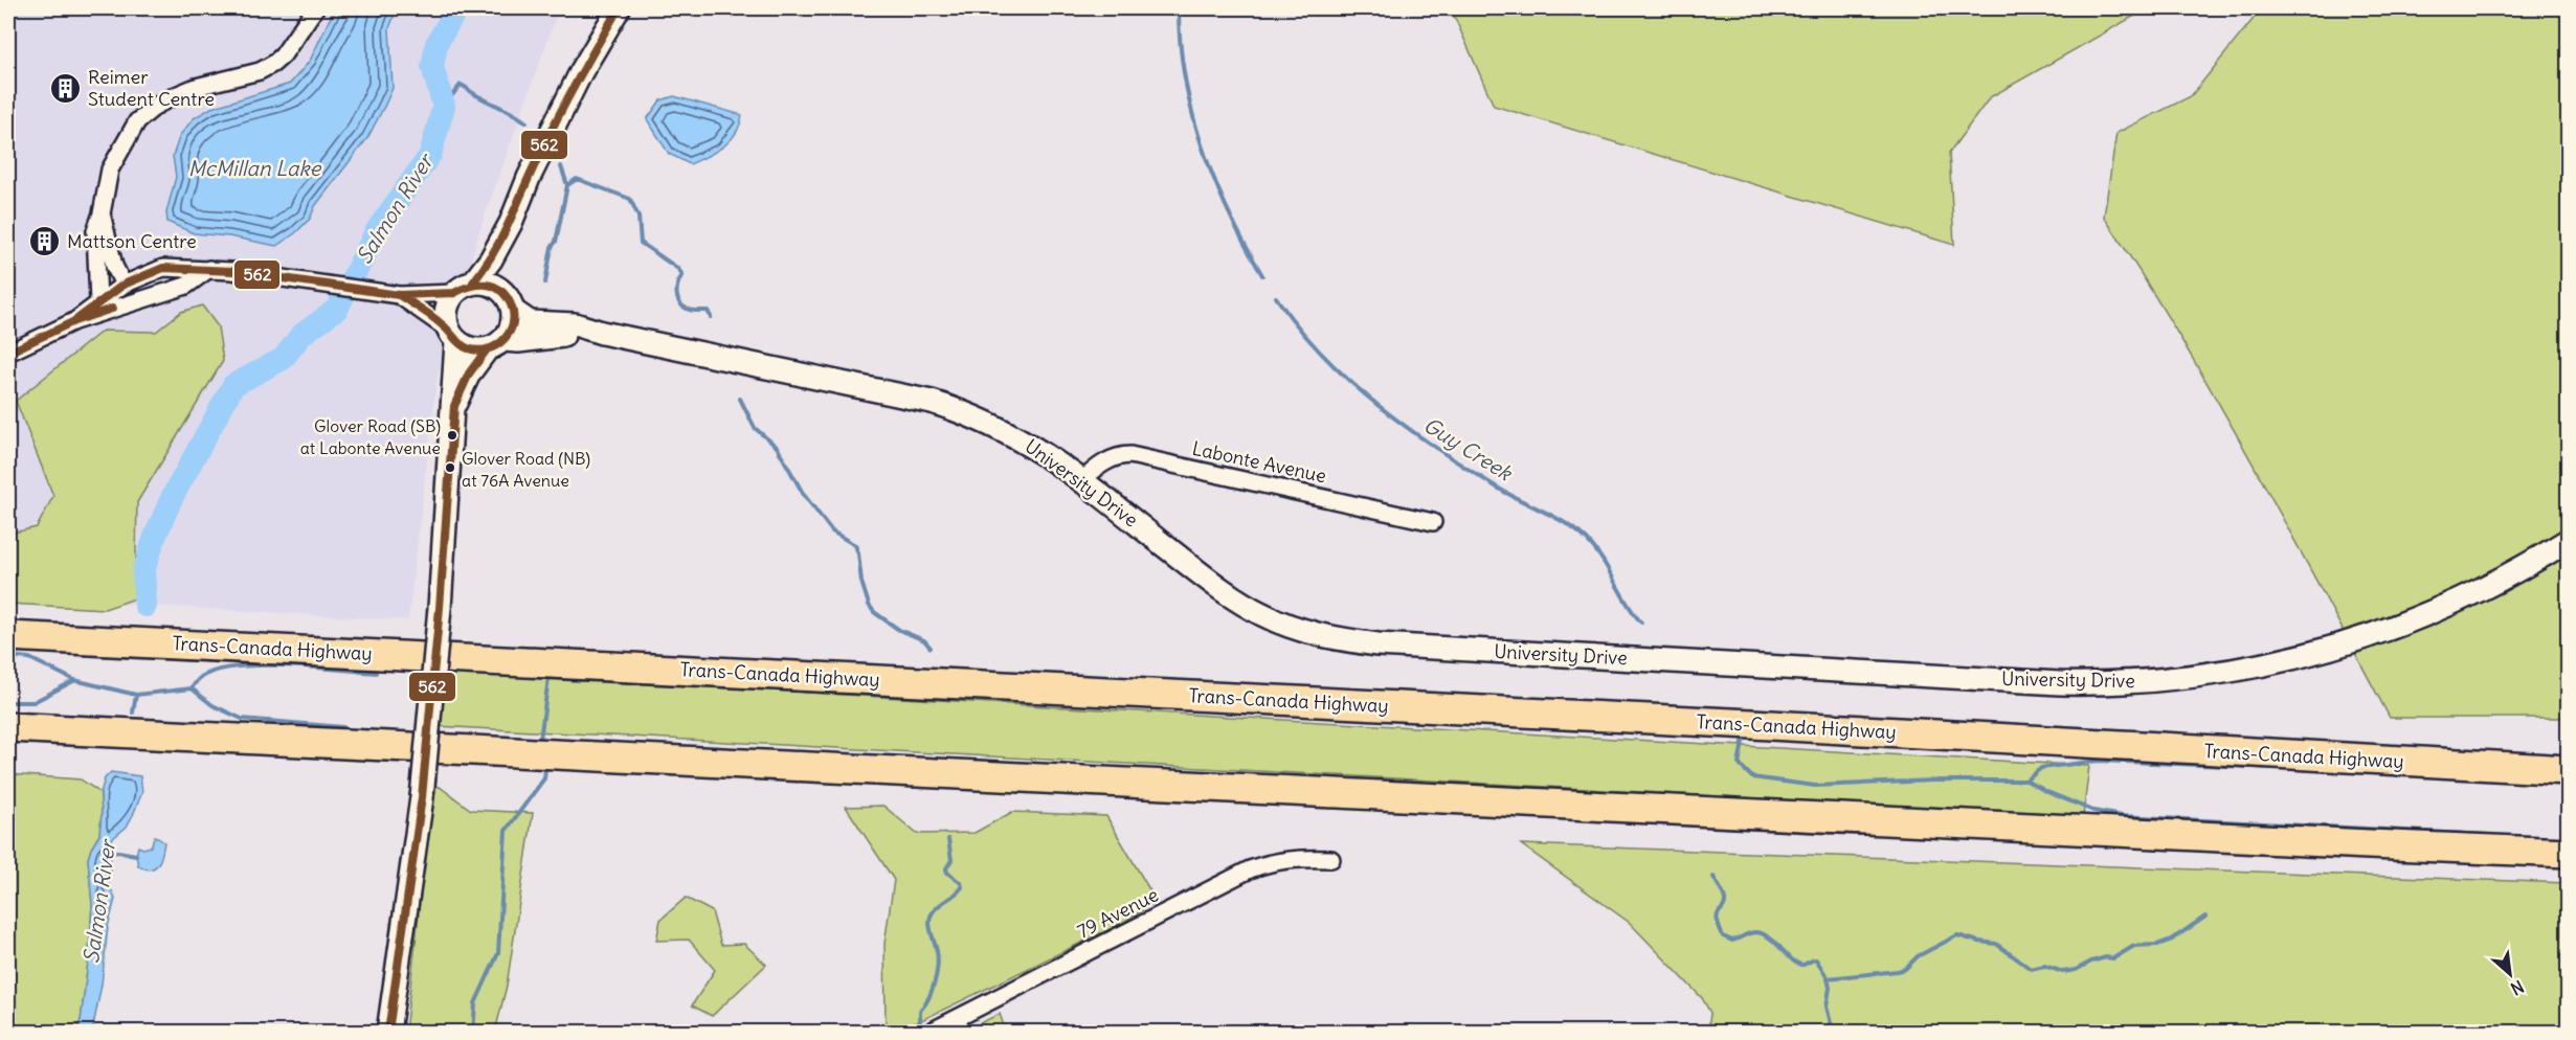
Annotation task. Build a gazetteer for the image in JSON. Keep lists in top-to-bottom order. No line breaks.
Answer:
{"streets":{"highway":["Trans-Canada Highway"],"street":["Labonte Avenue","University Drive","79 Avenue"]},"crossings":[["Labonte Avenue","University Drive"]],"water":["McMillan Lake","Salmon River","Guy Creek"],"places":{"building":["Reimer Student Centre","Mattson Centre"],"other":["Glover Road (SB) at Labonte Avenue","Glover Road (NB) at 76A Avenue"]},"lines":["transit line 562"],"north":"bottom right"}
